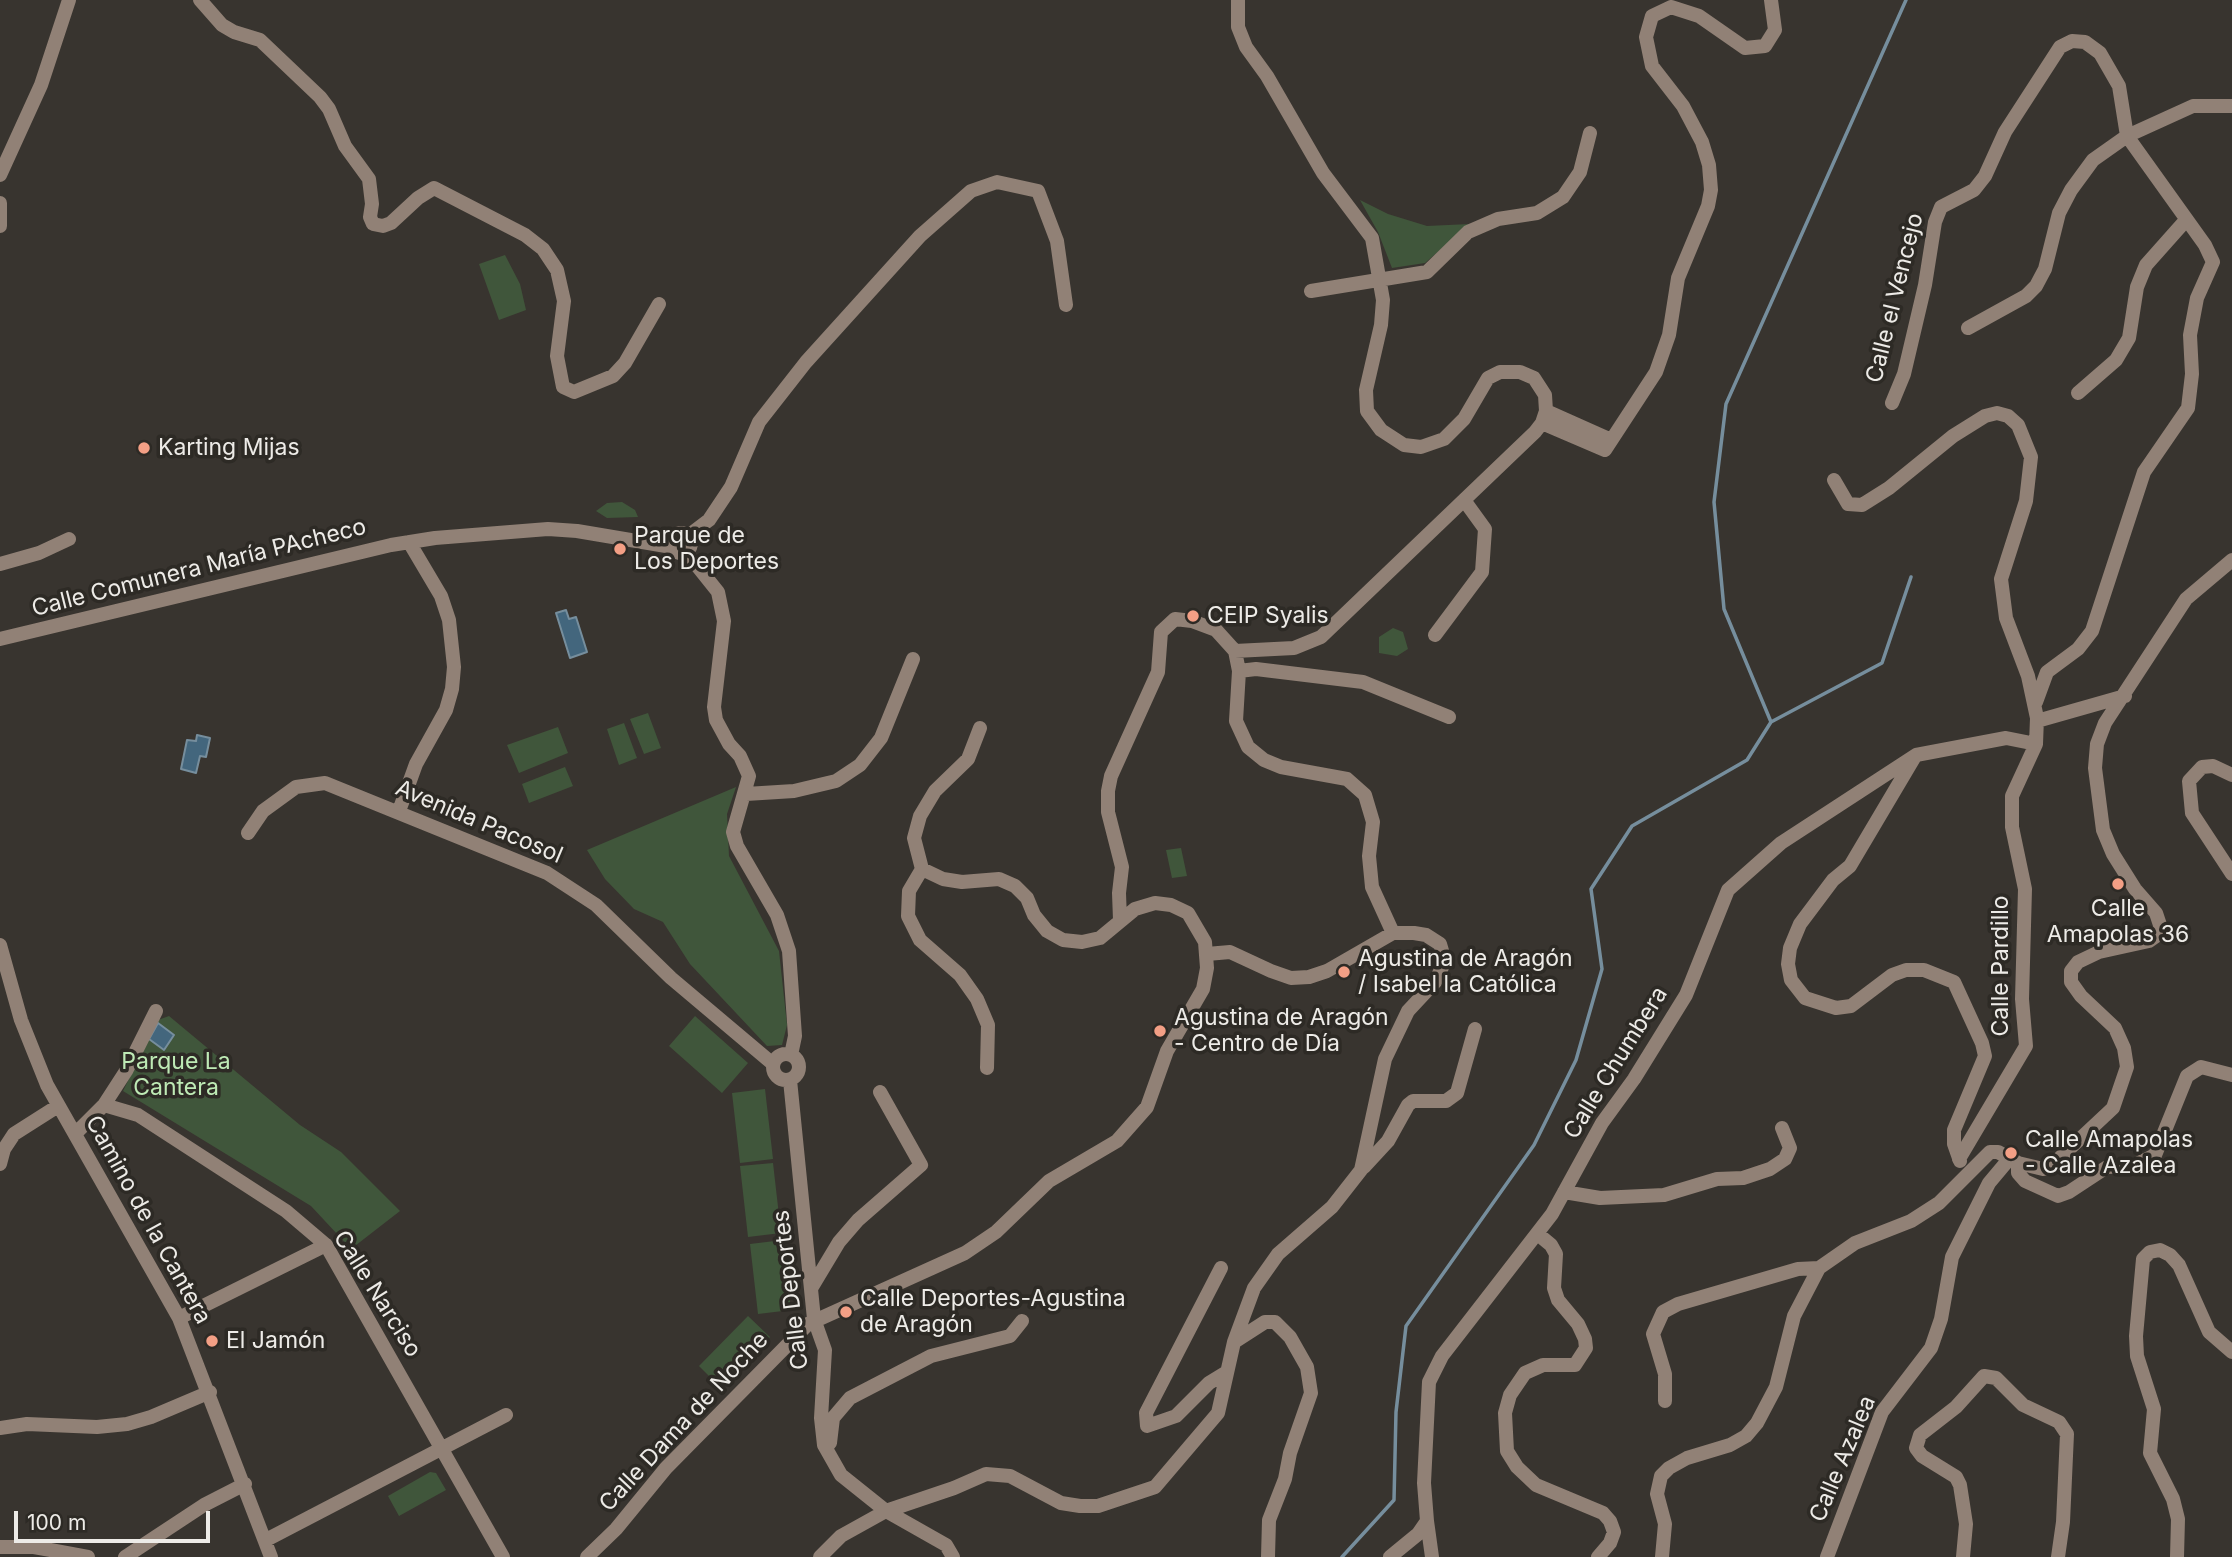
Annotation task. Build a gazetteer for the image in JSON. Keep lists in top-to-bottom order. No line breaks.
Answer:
{"streets":{"street":["Calle el Vencejo","Calle Comunera María PAcheco","Avenida Pacosol","Calle Pardillo","Calle Chumbera","Camino de la Cantera","Calle Deportes","Calle Narciso","Calle Dama de Noche","Calle Azalea"]},"crossings":[["Avenida Pacosol","Calle Deportes"],["Calle Pardillo","Calle Chumbera"],["Calle Deportes","Calle Dama de Noche"]],"parks":["Parque La Cantera"],"places":["Karting Mijas","Parque de Los Deportes","CEIP Syalis","Calle Amapolas 36","Agustina de Aragón / Isabel la Católica","Agustina de Aragón - Centro de Día","Calle Amapolas - Calle Azalea","Calle Deportes-Agustina de Aragón","El Jamón"],"scale_bar":"100 m"}
